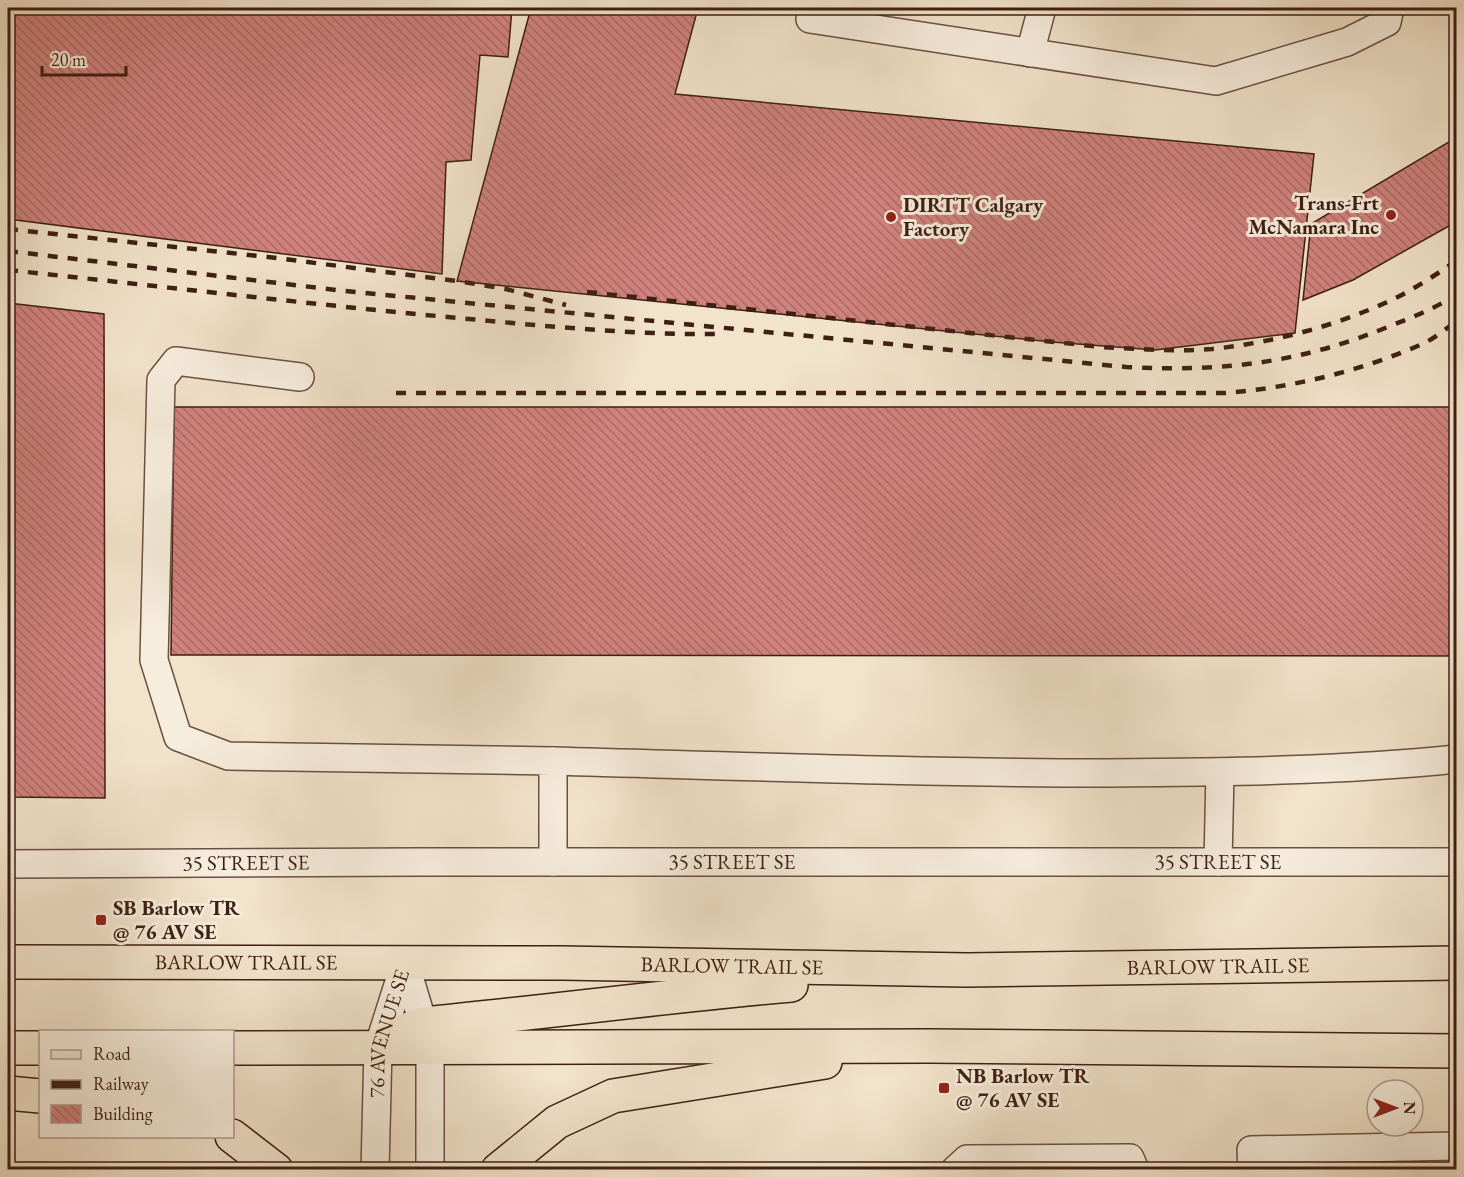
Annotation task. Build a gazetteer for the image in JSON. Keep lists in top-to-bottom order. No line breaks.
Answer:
{"streets":{"main road":["BARLOW TRAIL SE"],"street":["35 STREET SE","76 AVENUE SE"]},"crossings":[["BARLOW TRAIL SE","76 AVENUE SE"]],"places":{"other":["Trans-Frt McNamara Inc","DIRTT Calgary Factory"],"transit":["SB Barlow TR @ 76 AV SE","NB Barlow TR @ 76 AV SE"]},"legend":["Road","Railway","Building"],"scale_bar":"20 m","north":"right"}
